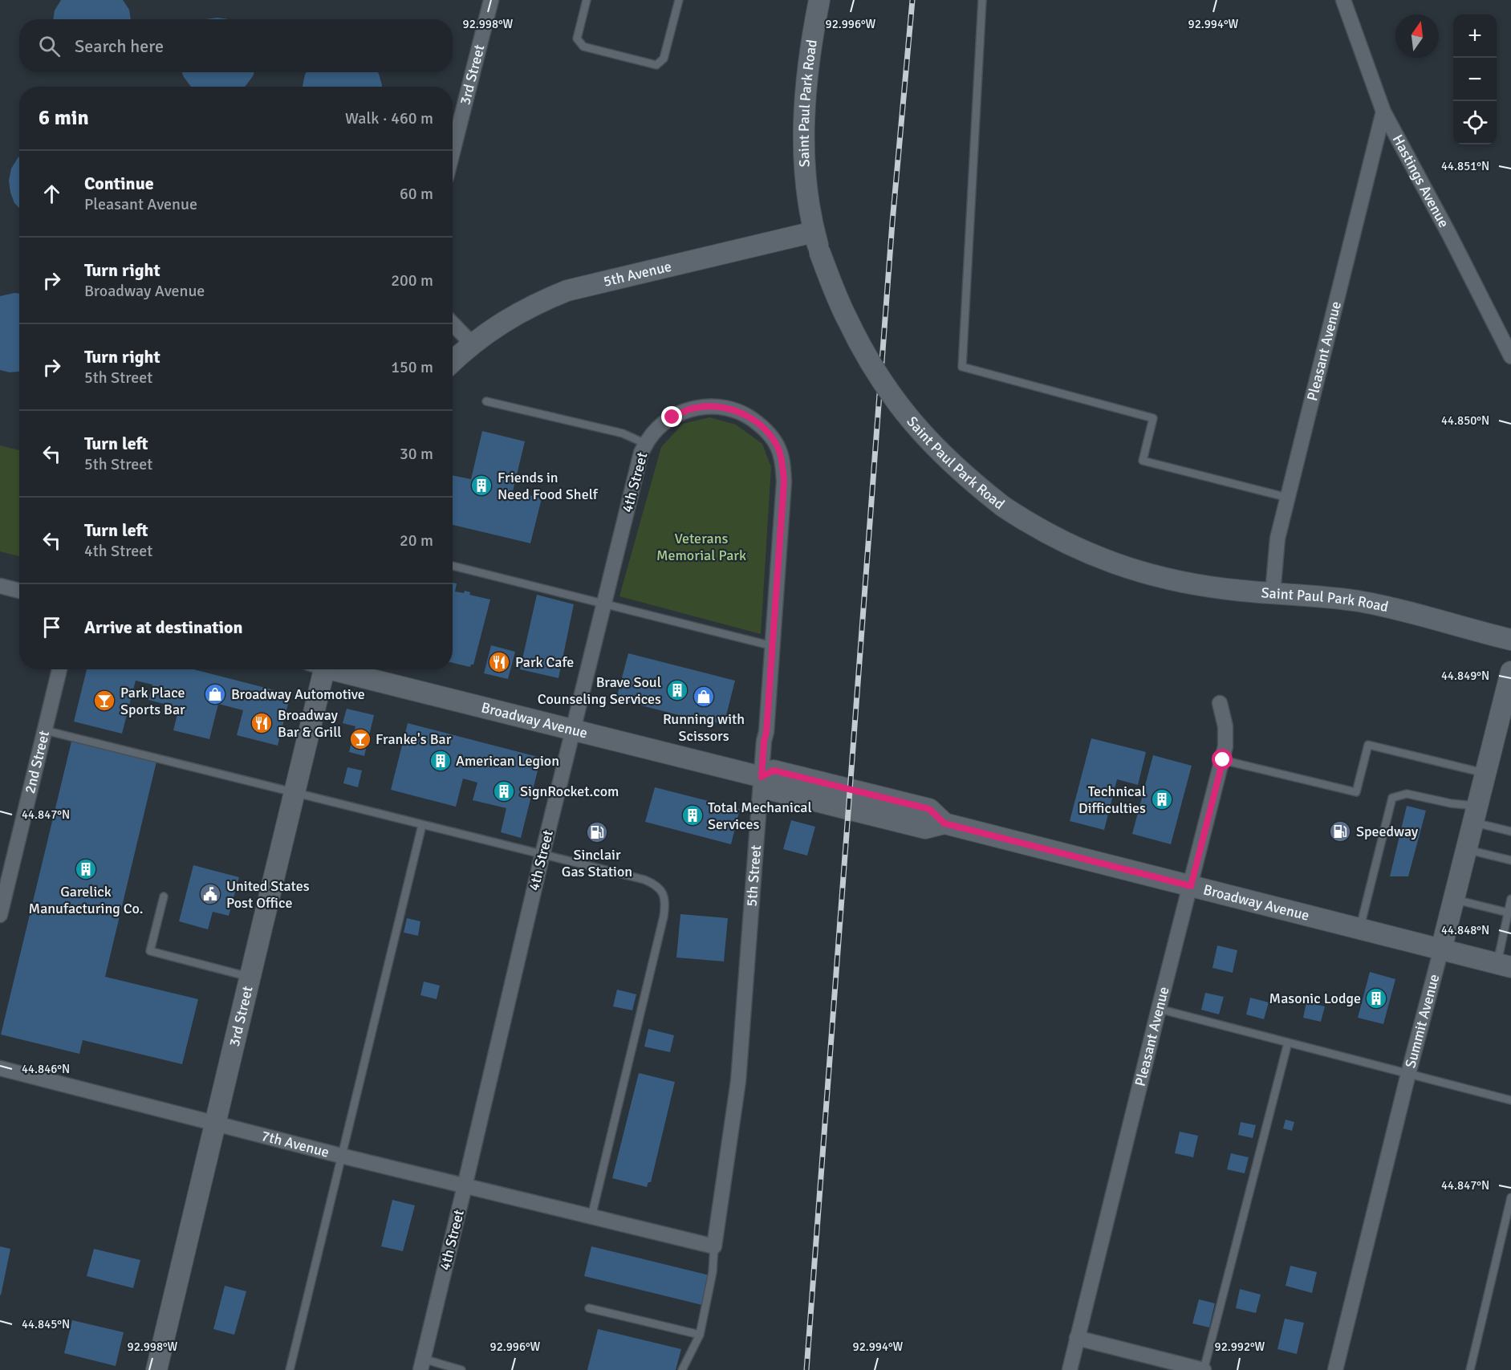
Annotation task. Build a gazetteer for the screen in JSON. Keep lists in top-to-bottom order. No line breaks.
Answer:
{"streets":{"street":["3rd Street","Saint Paul Park Road","Hastings Avenue","5th Avenue","Pleasant Avenue","4th Street","Broadway Avenue","2nd Street","5th Street","Summit Avenue","7th Avenue"]},"crossings":[["3rd Street","7th Avenue"],["Saint Paul Park Road","5th Avenue"],["Saint Paul Park Road","Pleasant Avenue"],["Hastings Avenue","Pleasant Avenue"],["Pleasant Avenue","Broadway Avenue"],["4th Street","Broadway Avenue"],["4th Street","5th Street"],["4th Street","7th Avenue"],["Broadway Avenue","5th Street"],["Broadway Avenue","Summit Avenue"]],"parks":["Veterans Memorial Park"],"places":{"building":["Friends in Need Food Shelf","Brave Soul Counseling Services","American Legion","SignRocket.com","Technical Difficulties","Total Mechanical Services","Garelick Manufacturing Co.","Masonic Lodge"],"restaurant":["Park Cafe","Broadway Bar & Grill"],"shop":["Broadway Automotive","Running with Scissors"],"bar":["Park Place Sports Bar","Franke's Bar"],"fuel station":["Speedway","Sinclair Gas Station"],"public building":["United States Post Office"]},"north":"top","page":{"map_buttons":["+","−"],"search":"Search here","heading":["6 min","Walk · 460 m"],"list":[["Continue","Pleasant Avenue","60 m"],["Turn right","Broadway Avenue","200 m"],["Turn right","5th Street","150 m"],["Turn left","5th Street","30 m"],["Turn left","4th Street","20 m"],"Arrive at destination"]},"coordinates":["92.998°W","92.996°W","92.994°W","44.851°N","44.850°N","44.849°N","44.847°N","44.848°N","44.846°N","44.845°N","92.992°W"]}
